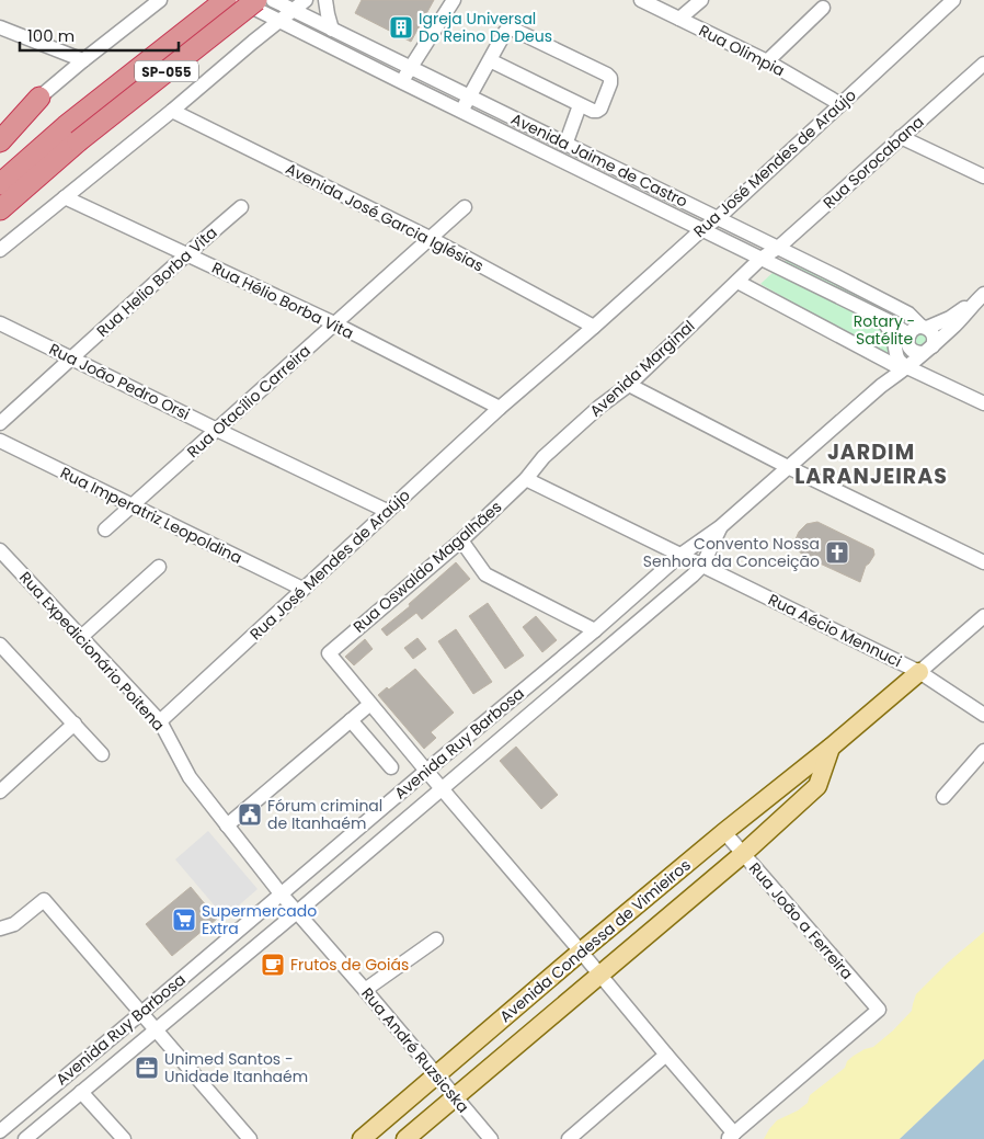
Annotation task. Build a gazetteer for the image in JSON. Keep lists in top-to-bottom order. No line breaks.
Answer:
{"streets":{"highway":["SP-055"],"main road":["Avenida Condessa de Vimieiros"],"street":["Rua Olimpia","Avenida Jaime de Castro","Rua Sorocabana","Rua José Mendes de Araújo","Avenida José Garcia Iglésias","Rua Helio Borba Vita","Rua Hélio Borba Vita","Avenida Marginal","Rua João Pedro Orsi","Rua Otacílio Carreira","Rua Imperatriz Leopoldina","Rua Oswaldo Magalhães","Rua Aécio Mennuci","Rua Expedicionário Poitena","Avenida Ruy Barbosa","Rua João a Ferreira","Rua André Ruzsicska"]},"crossings":[["Rua Olimpia","Rua José Mendes de Araújo"],["Avenida Jaime de Castro","Rua Sorocabana"],["Avenida Jaime de Castro","Rua José Mendes de Araújo"],["Avenida Jaime de Castro","Avenida Marginal"],["Avenida Jaime de Castro","Avenida Ruy Barbosa"],["Rua Sorocabana","Avenida Marginal"],["Rua José Mendes de Araújo","Avenida José Garcia Iglésias"],["Rua José Mendes de Araújo","Rua Hélio Borba Vita"],["Rua José Mendes de Araújo","Rua João Pedro Orsi"],["Rua José Mendes de Araújo","Rua Imperatriz Leopoldina"],["Rua José Mendes de Araújo","Rua Expedicionário Poitena"],["Avenida José Garcia Iglésias","Rua Otacílio Carreira"],["Rua Helio Borba Vita","Rua Hélio Borba Vita"],["Rua Helio Borba Vita","Rua João Pedro Orsi"],["Rua Hélio Borba Vita","Rua Otacílio Carreira"],["Avenida Marginal","Rua Oswaldo Magalhães"],["Avenida Marginal","Rua Aécio Mennuci"],["Rua João Pedro Orsi","Rua Otacílio Carreira"],["Rua Otacílio Carreira","Rua Imperatriz Leopoldina"],["Rua Oswaldo Magalhães","Rua Aécio Mennuci"],["Rua Aécio Mennuci","Avenida Ruy Barbosa"],["Rua Aécio Mennuci","Avenida Condessa de Vimieiros"],["Rua Expedicionário Poitena","Avenida Ruy Barbosa"],["Rua Expedicionário Poitena","Rua André Ruzsicska"],["Avenida Ruy Barbosa","Rua André Ruzsicska"],["Rua João a Ferreira","Avenida Condessa de Vimieiros"],["Avenida Condessa de Vimieiros","Rua André Ruzsicska"]],"districts":["JARDIM LARANJEIRAS"],"parks":["Rotary - Satélite"],"places":{"building":["Igreja Universal Do Reino De Deus"],"church":["Convento Nossa Senhora da Conceição"],"public building":["Fórum criminal de Itanhaém"],"supermarket":["Supermercado Extra"],"cafe":["Frutos de Goiás"],"office":["Unimed Santos - Unidade Itanhaém"]},"scale_bar":"100 m"}
